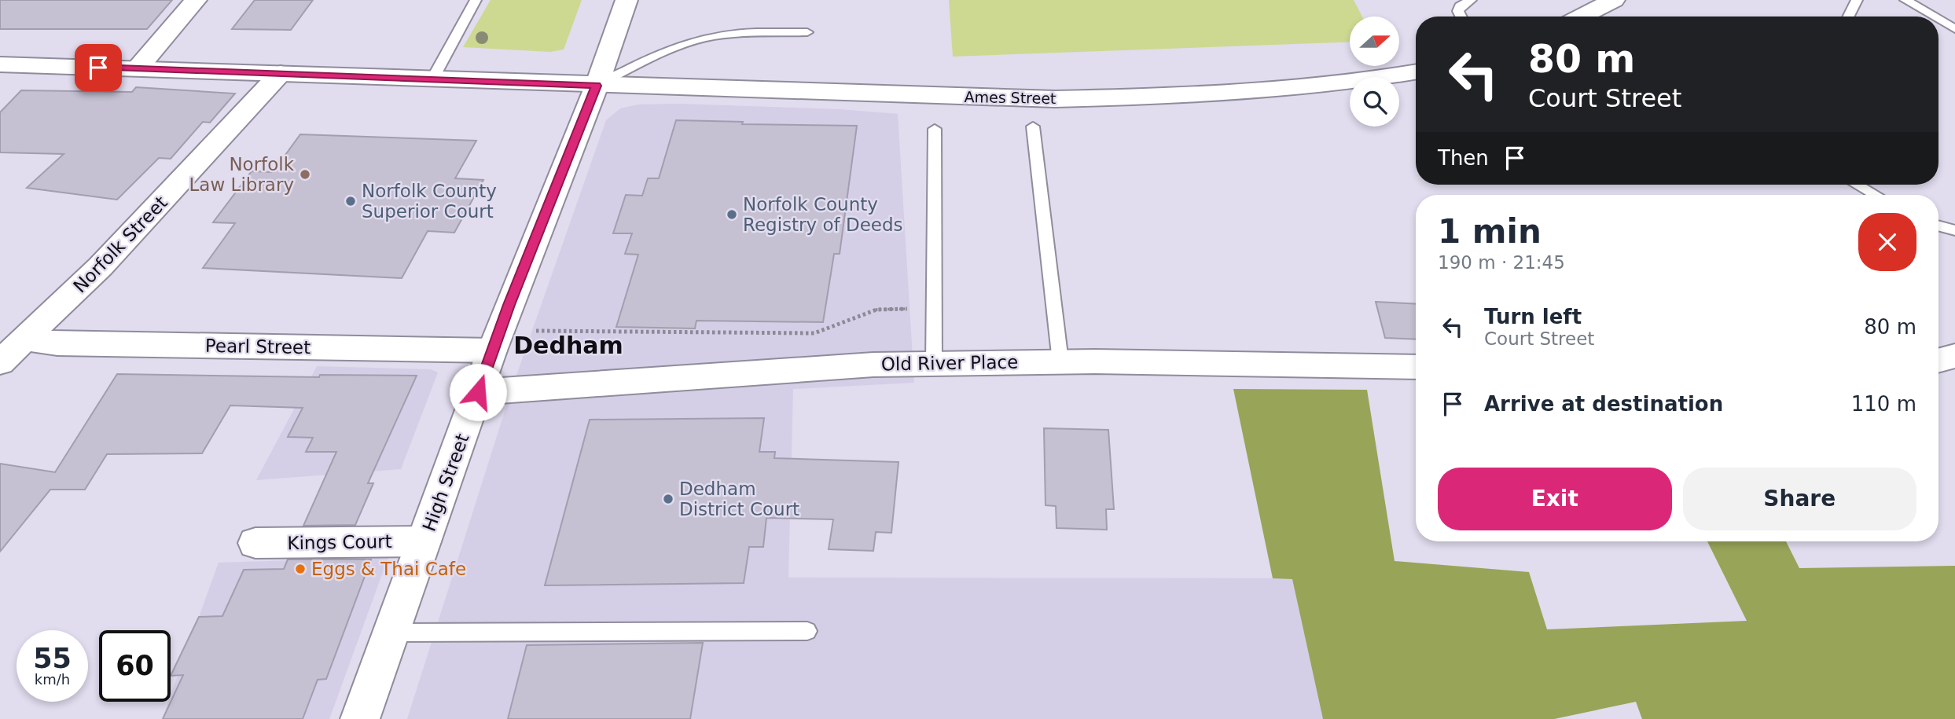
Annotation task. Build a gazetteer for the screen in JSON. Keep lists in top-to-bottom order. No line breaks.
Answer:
{"streets":{"street":["Ames Street","Norfolk Street","Pearl Street","Old River Place","High Street","Kings Court"]},"crossings":[["Ames Street","Norfolk Street"],["Ames Street","High Street"],["Norfolk Street","Pearl Street"],["Pearl Street","High Street"],["Old River Place","High Street"],["High Street","Kings Court"]],"districts":["Dedham"],"places":["Norfolk Law Library","Norfolk County Superior Court","Norfolk County Registry of Deeds","Dedham District Court","Eggs & Thai Cafe"],"north":"right","page":{"turn":["80 m","Court Street"],"then":"Then","heading":["1 min","190 m · 21:45"],"list":[{"name":"Turn left","note":"Court Street","value":"80 m"},{"name":"Arrive at destination","value":"110 m"}],"buttons":["Exit","Share"],"speed":"55 km/h","limit":"60"}}
